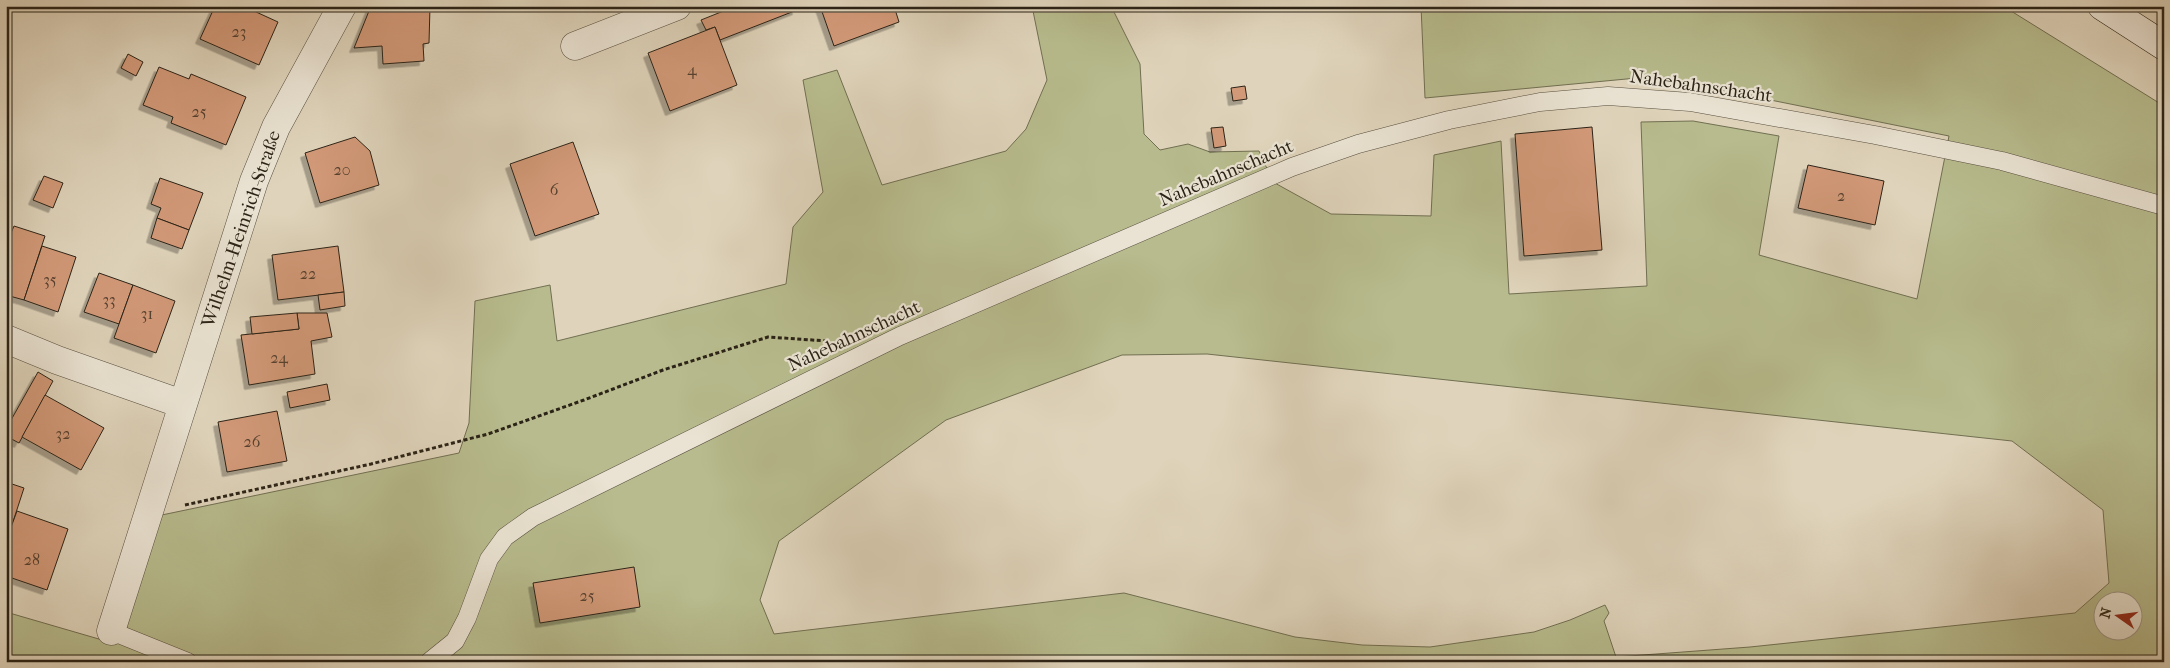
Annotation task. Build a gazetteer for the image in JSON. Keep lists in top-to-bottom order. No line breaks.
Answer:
{"streets":{"street":["Wilhelm-Heinrich-Straße"],"lane":["Nahebahnschacht"]},"house_numbers":["23","4","25","20","6","2","22","35","33","31","24","32","26","28","25"],"north":"left"}
